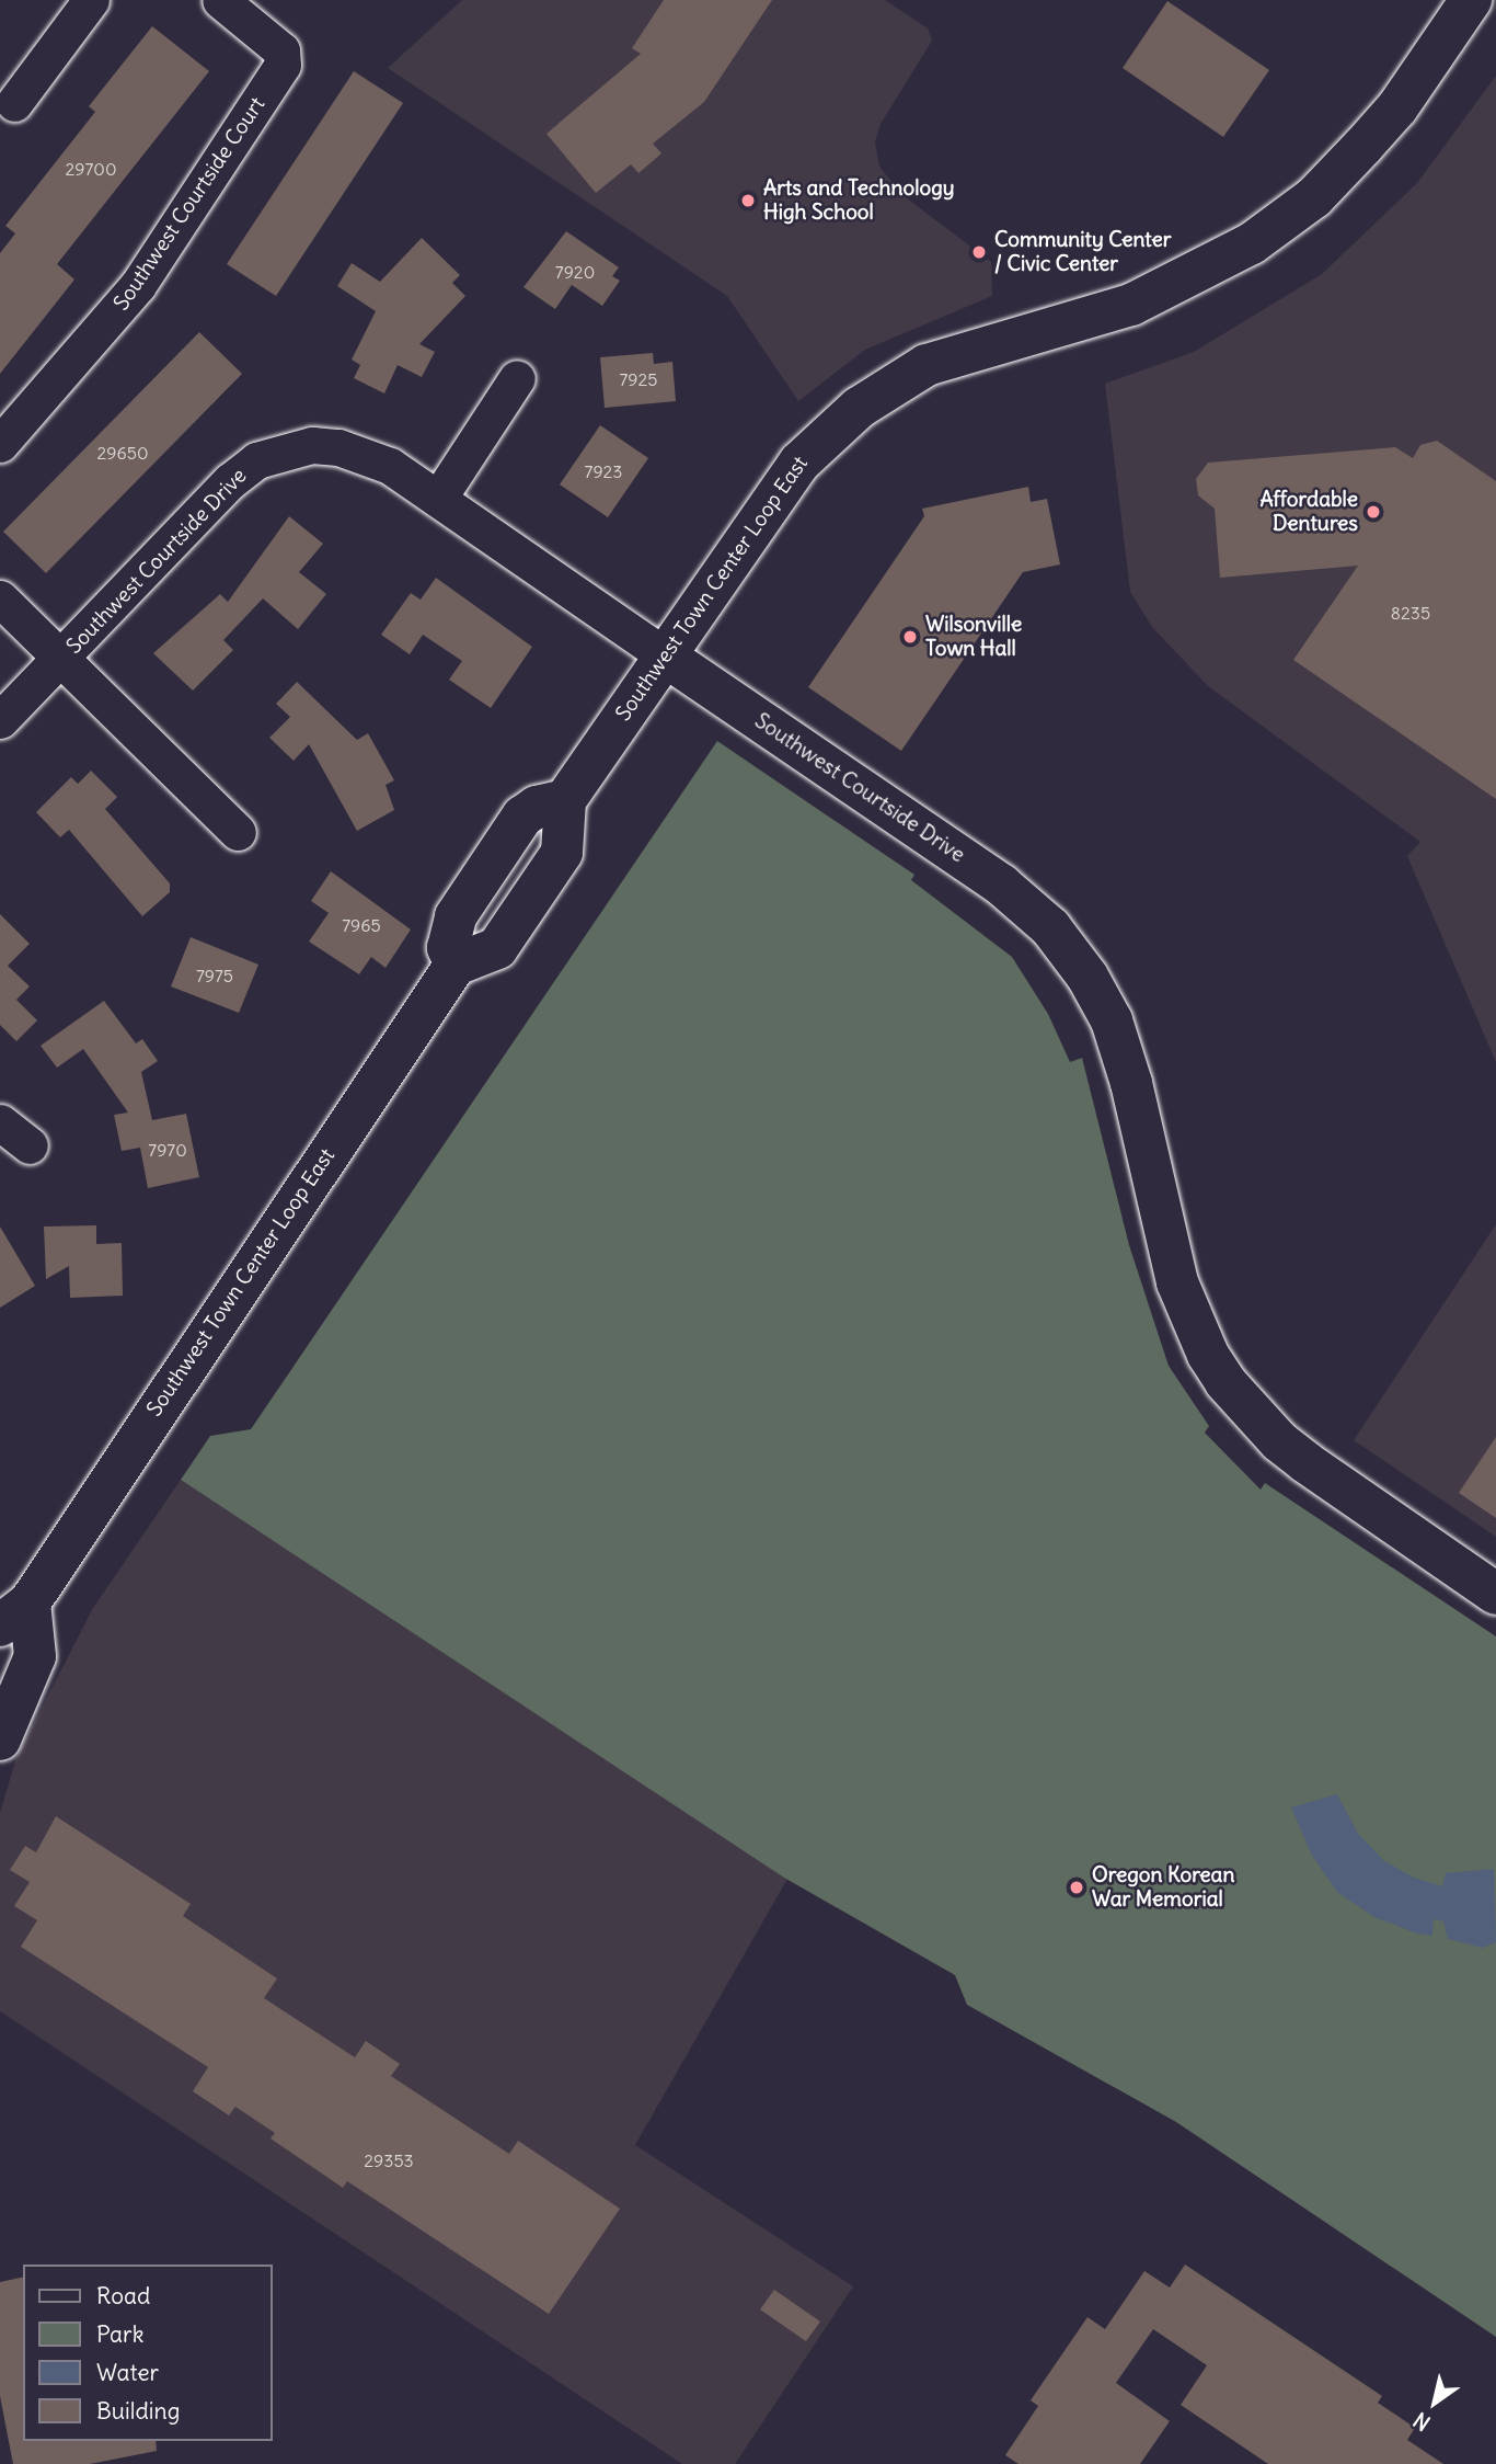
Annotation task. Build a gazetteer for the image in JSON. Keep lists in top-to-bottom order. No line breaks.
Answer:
{"streets":{"main road":["Southwest Courtside Drive","Southwest Town Center Loop East"],"street":["Southwest Courtside Court"]},"crossings":[["Southwest Courtside Drive","Southwest Town Center Loop East"]],"places":["Arts and Technology High School","Community Center / Civic Center","Affordable Dentures","Wilsonville Town Hall","Oregon Korean War Memorial"],"house_numbers":["29700","7920","7925","29650","7923","8235","7965","7975","7970","29353"],"legend":["Road","Park","Water","Building"],"north":"bottom left"}
